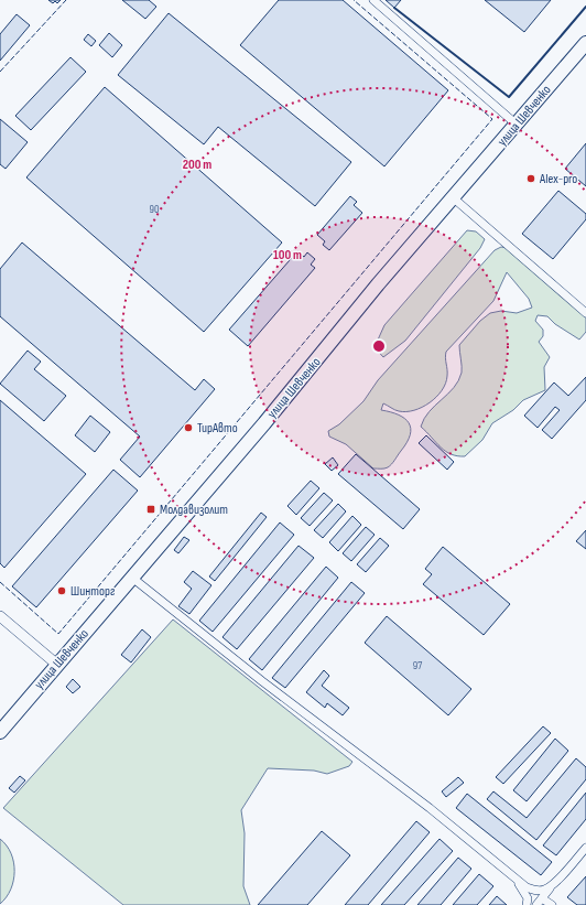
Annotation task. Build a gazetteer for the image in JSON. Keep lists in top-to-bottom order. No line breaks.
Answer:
{"streets":{"highway":["улица Шевченко"]},"places":{"other":["Alex-pro","ТирАвто","Шинторг"],"transit":["Молдавизолит"]},"house_numbers":["90","97"],"rings":["200 m","100 m"]}
